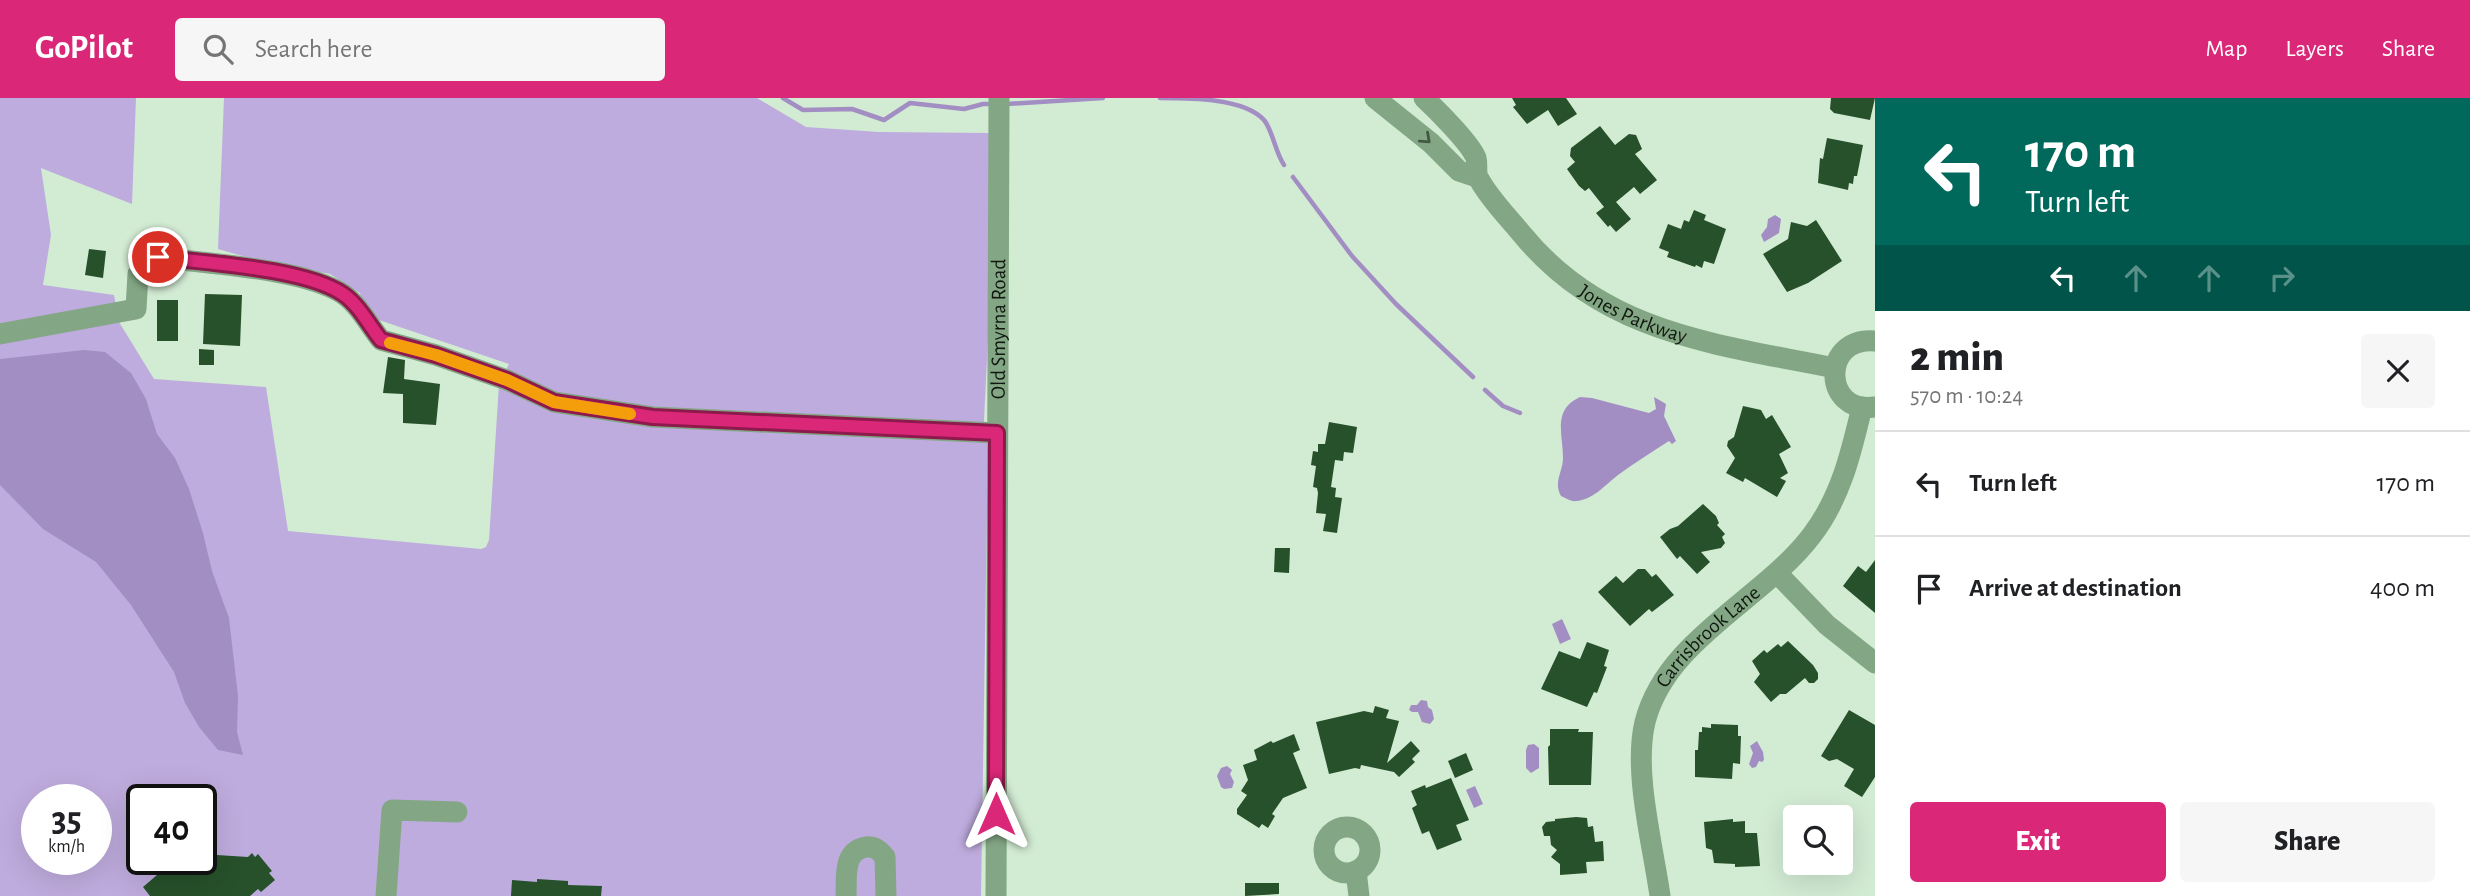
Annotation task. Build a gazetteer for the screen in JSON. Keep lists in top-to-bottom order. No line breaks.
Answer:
{"streets":{"street":["Jones Parkway","Old Smyrna Road","Carrisbrook Lane"]},"page":{"header":"GoPilot","search":"Search here","nav":["Map","Layers","Share"],"turn":["170 m","Turn left"],"heading":["2 min","570 m · 10:24"],"list":[{"name":"Turn left","value":"170 m"},{"name":"Arrive at destination","value":"400 m"}],"speed":"35 km/h","limit":"40","buttons":["Exit","Share"]}}
